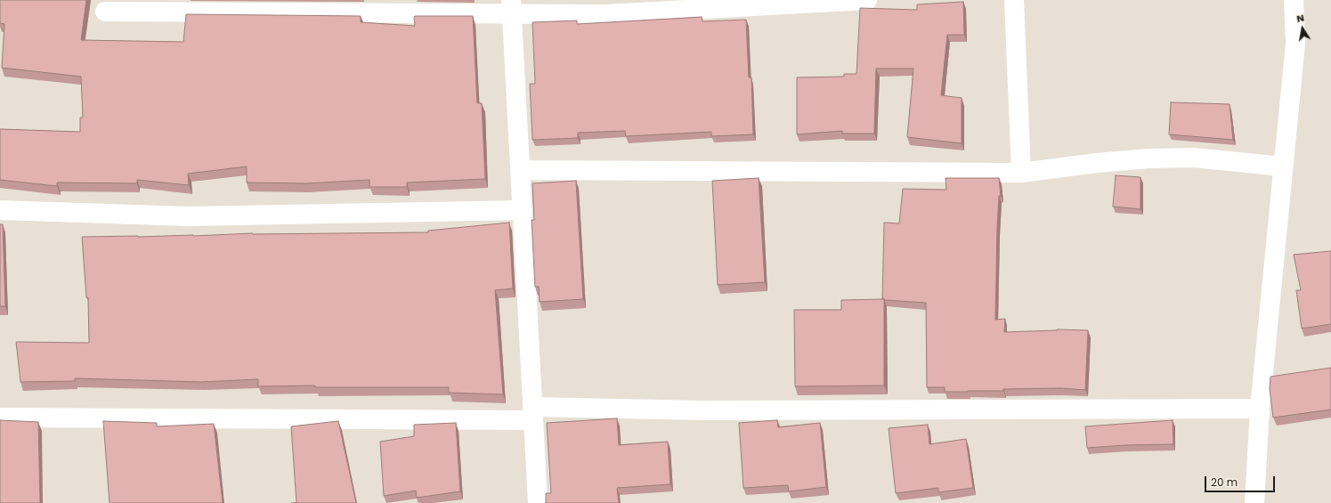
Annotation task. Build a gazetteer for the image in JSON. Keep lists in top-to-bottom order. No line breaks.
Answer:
{"scale_bar":"20 m","north":"top"}
